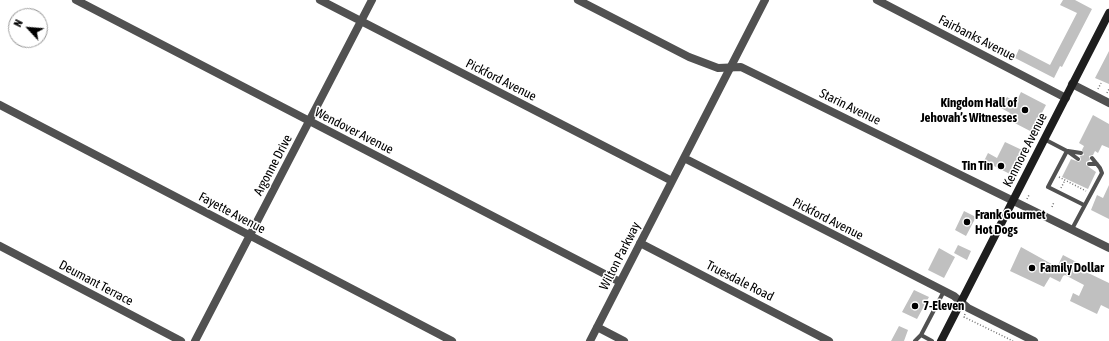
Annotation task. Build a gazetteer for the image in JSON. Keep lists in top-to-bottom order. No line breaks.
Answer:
{"streets":{"main road":["Kenmore Avenue"],"street":["Fairbanks Avenue","Pickford Avenue","Starin Avenue","Wendover Avenue","Argonne Drive","Fayette Avenue","Wilton Parkway","Truesdale Road","Deumant Terrace"]},"crossings":[["Fairbanks Avenue","Kenmore Avenue"],["Pickford Avenue","Kenmore Avenue"],["Pickford Avenue","Argonne Drive"],["Pickford Avenue","Wilton Parkway"],["Starin Avenue","Kenmore Avenue"],["Wendover Avenue","Argonne Drive"],["Wendover Avenue","Wilton Parkway"],["Argonne Drive","Fayette Avenue"],["Wilton Parkway","Truesdale Road"]],"places":["Kingdom Hall of Jehovah’s Witnesses","Tin Tin","Frank Gourmet Hot Dogs","Family Dollar","7-Eleven"],"north":"top left"}
